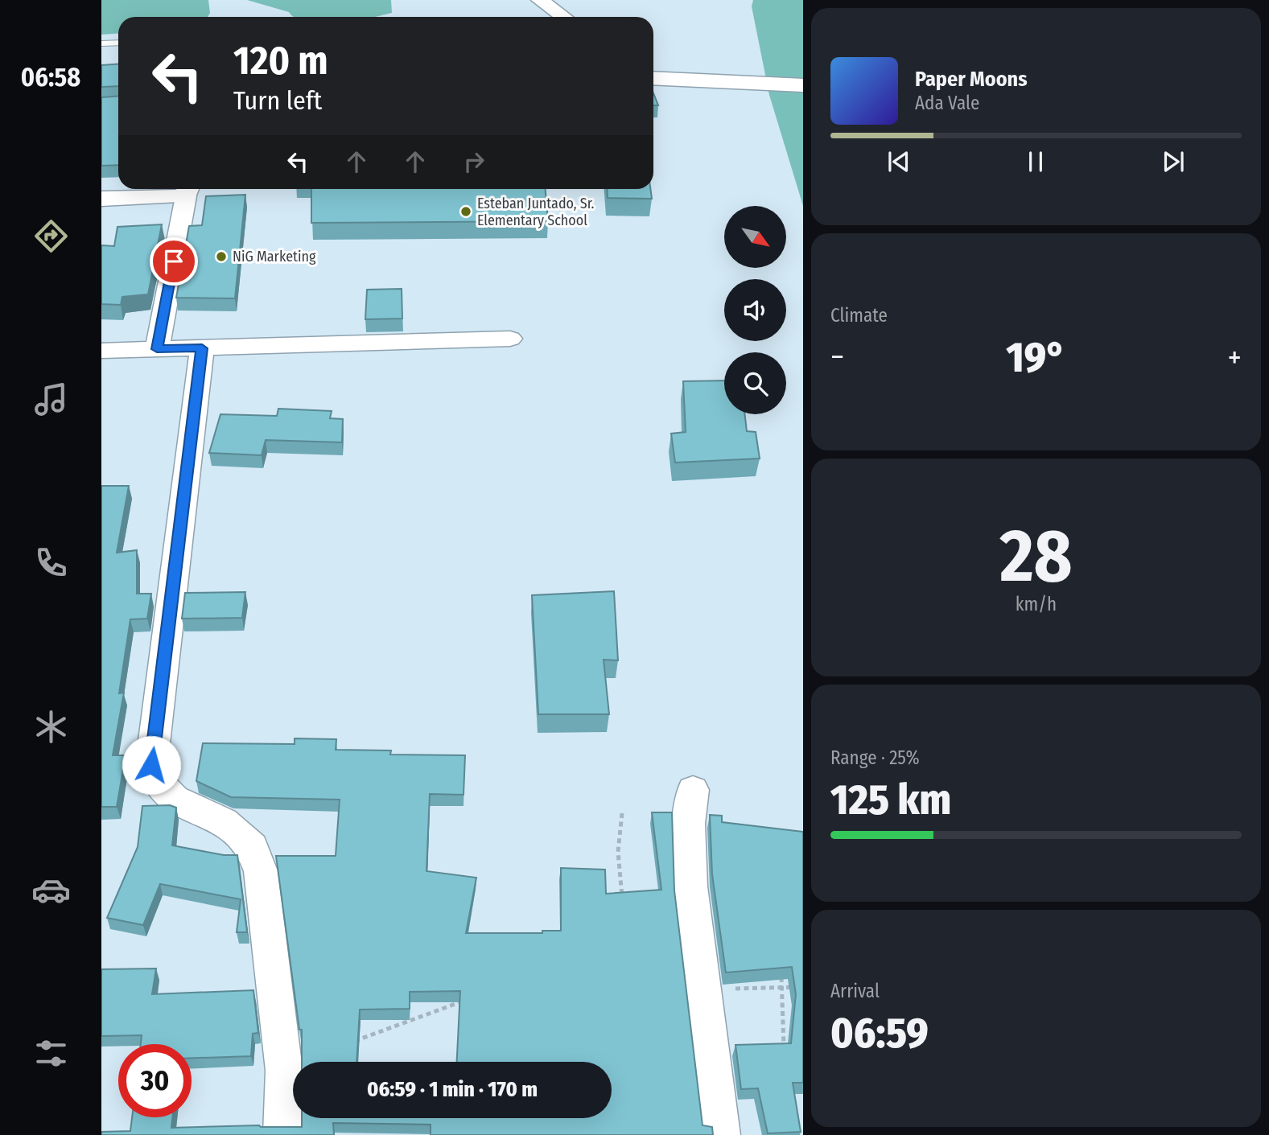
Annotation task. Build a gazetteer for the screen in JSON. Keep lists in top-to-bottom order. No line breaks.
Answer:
{"places":["Esteban Juntado, Sr. Elementary School","NiG Marketing"],"north":"bottom right","page":{"tabs":"06:58","turn":["120 m","Turn left"],"song":["Paper Moons","Ada Vale"],"tile":["Climate",["28","km/h"],["Range · 25%","125 km"],["Arrival","06:59"]],"heat":["−","19°","+"],"limit":"30","trip":"06:59 · 1 min · 170 m"}}
